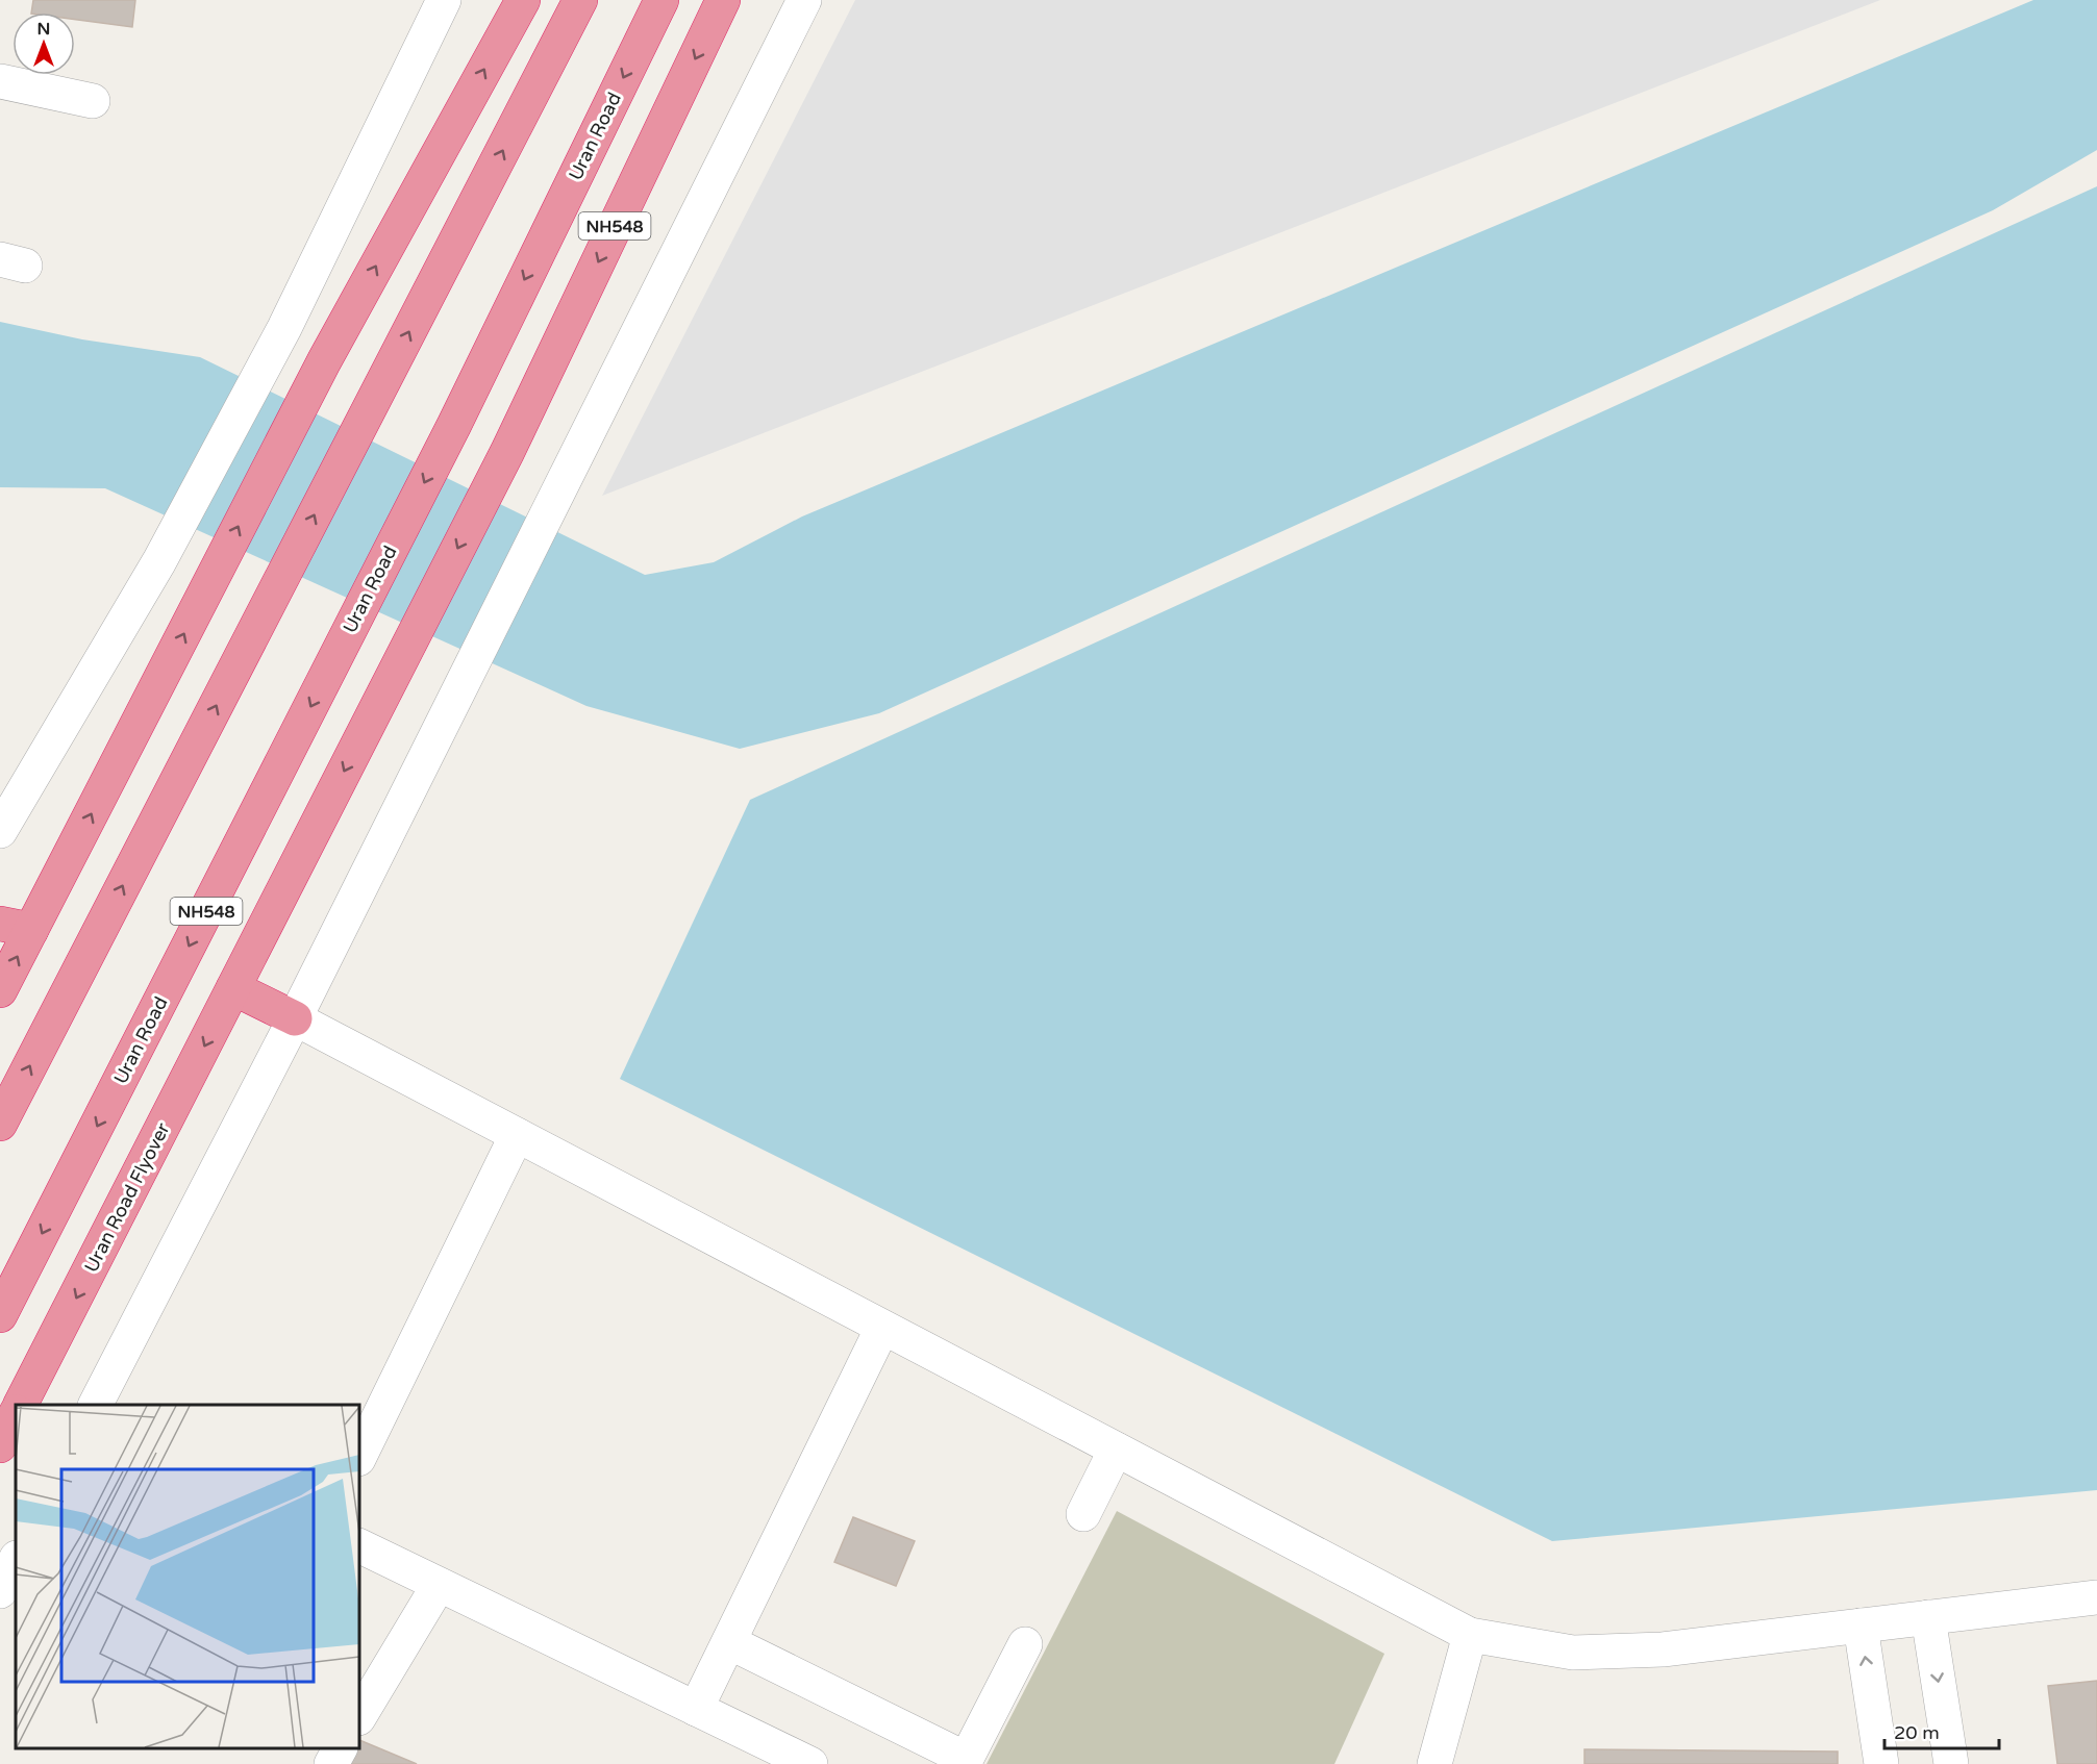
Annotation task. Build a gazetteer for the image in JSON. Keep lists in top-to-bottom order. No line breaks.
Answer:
{"streets":{"highway":["Uran Road","NH548","Uran Road Flyover"]},"crossings":[["NH548","Uran Road Flyover"]],"scale_bar":"20 m","north":"top"}
